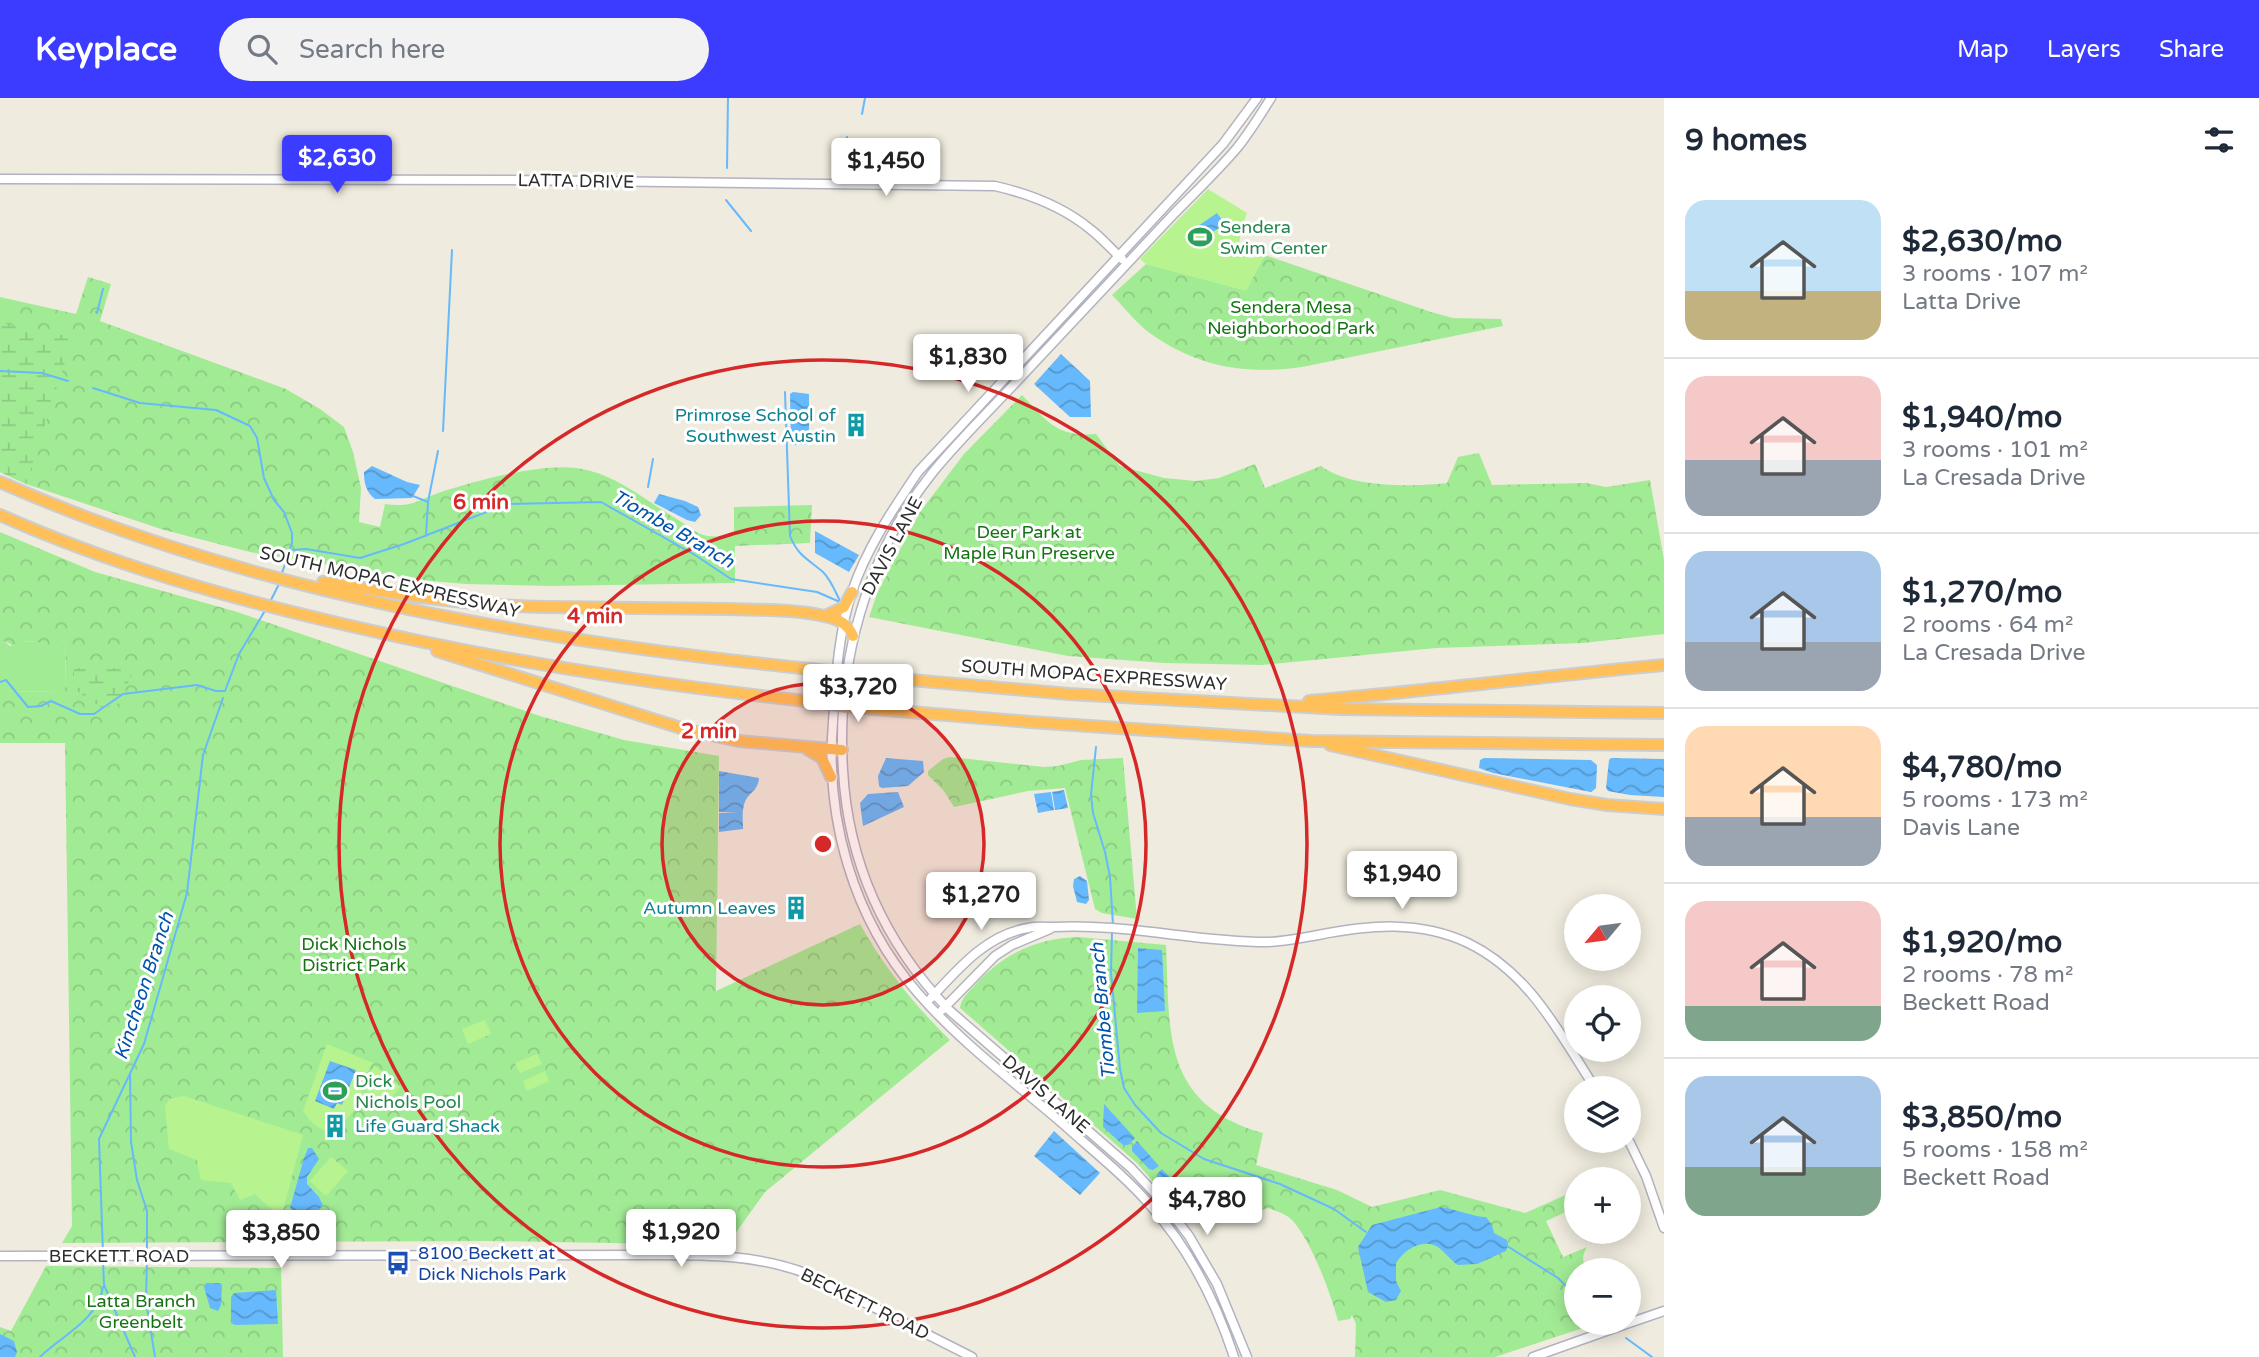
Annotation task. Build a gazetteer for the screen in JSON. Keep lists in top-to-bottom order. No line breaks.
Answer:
{"streets":{"highway":["SOUTH MOPAC EXPRESSWAY"],"street":["LATTA DRIVE","DAVIS LANE","BECKETT ROAD"]},"crossings":[["LATTA DRIVE","DAVIS LANE"]],"water":["Tiombe Branch","Kincheon Branch"],"parks":["Sendera Mesa Neighborhood Park","Deer Park at Maple Run Preserve","Dick Nichols District Park","Latta Branch Greenbelt"],"places":{"sports":["Sendera Swim Center","Dick Nichols Pool"],"building":["Primrose School of Southwest Austin","Autumn Leaves","Life Guard Shack"],"bus stop":["8100 Beckett at Dick Nichols Park"]},"north":"bottom left","page":{"header":"Keyplace","search":"Search here","nav":["Map","Layers","Share"],"heading":"9 homes","price":["$2,630","$1,450","$1,830","$3,720","$1,940","$1,270","$4,780","$1,920","$3,850"],"list":[{"name":"$2,630/mo","note":"3 rooms · 107 m² · Latta Drive"},{"name":"$1,940/mo","note":"3 rooms · 101 m² · La Cresada Drive"},{"name":"$1,270/mo","note":"2 rooms · 64 m² · La Cresada Drive"},{"name":"$4,780/mo","note":"5 rooms · 173 m² · Davis Lane"},{"name":"$1,920/mo","note":"2 rooms · 78 m² · Beckett Road"},{"name":"$3,850/mo","note":"5 rooms · 158 m² · Beckett Road"}],"map_buttons":["+","−"]},"rings":["6 min","4 min","2 min"]}
